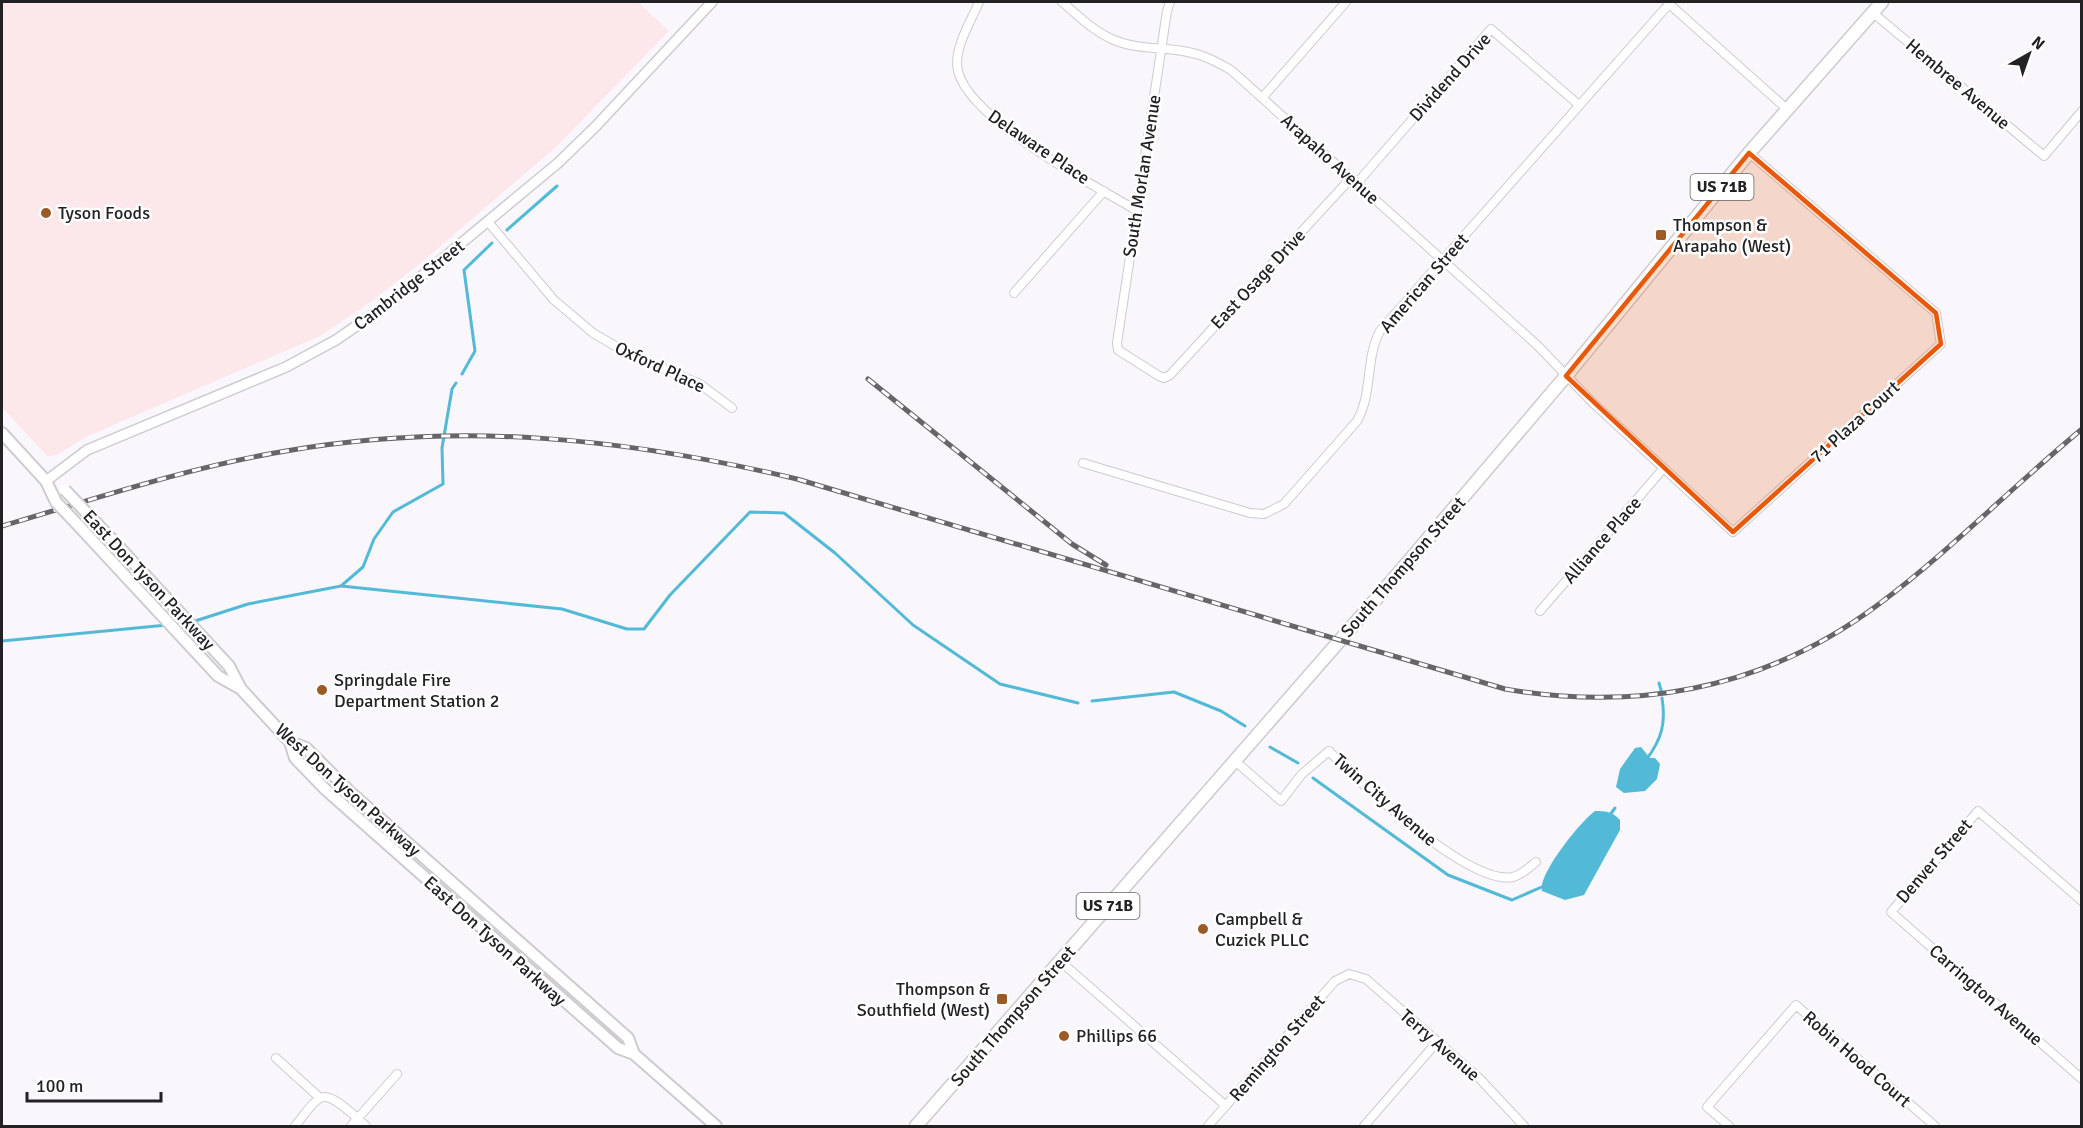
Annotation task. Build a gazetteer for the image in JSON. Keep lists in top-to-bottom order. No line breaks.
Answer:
{"streets":{"highway":["US 71B","South Thompson Street"],"main road":["East Don Tyson Parkway","West Don Tyson Parkway"],"street":["Dividend Drive","Hembree Avenue","Delaware Place","Arapaho Avenue","South Morlan Avenue","East Osage Drive","American Street","Cambridge Street","Oxford Place","71 Plaza Court","Alliance Place","Twin City Avenue","Denver Street","Carrington Avenue","Terry Avenue","Remington Street","Robin Hood Court"]},"crossings":[["Dividend Drive","Arapaho Avenue"],["Dividend Drive","East Osage Drive"],["Dividend Drive","American Street"],["Hembree Avenue","South Thompson Street"],["Delaware Place","South Morlan Avenue"],["Arapaho Avenue","South Morlan Avenue"],["Arapaho Avenue","East Osage Drive"],["Arapaho Avenue","American Street"],["Arapaho Avenue","71 Plaza Court"],["Arapaho Avenue","South Thompson Street"],["South Morlan Avenue","East Osage Drive"],["Cambridge Street","Oxford Place"],["Cambridge Street","East Don Tyson Parkway"],["Cambridge Street","West Don Tyson Parkway"],["71 Plaza Court","Alliance Place"],["71 Plaza Court","South Thompson Street"],["South Thompson Street","Twin City Avenue"],["East Don Tyson Parkway","West Don Tyson Parkway"],["Denver Street","Carrington Avenue"],["Terry Avenue","Remington Street"]],"places":{"other":["Tyson Foods","Springdale Fire Department Station 2","Campbell & Cuzick PLLC","Phillips 66"],"transit":["Thompson & Arapaho (West)","Thompson & Southfield (West)"]},"scale_bar":"100 m","north":"top right"}
